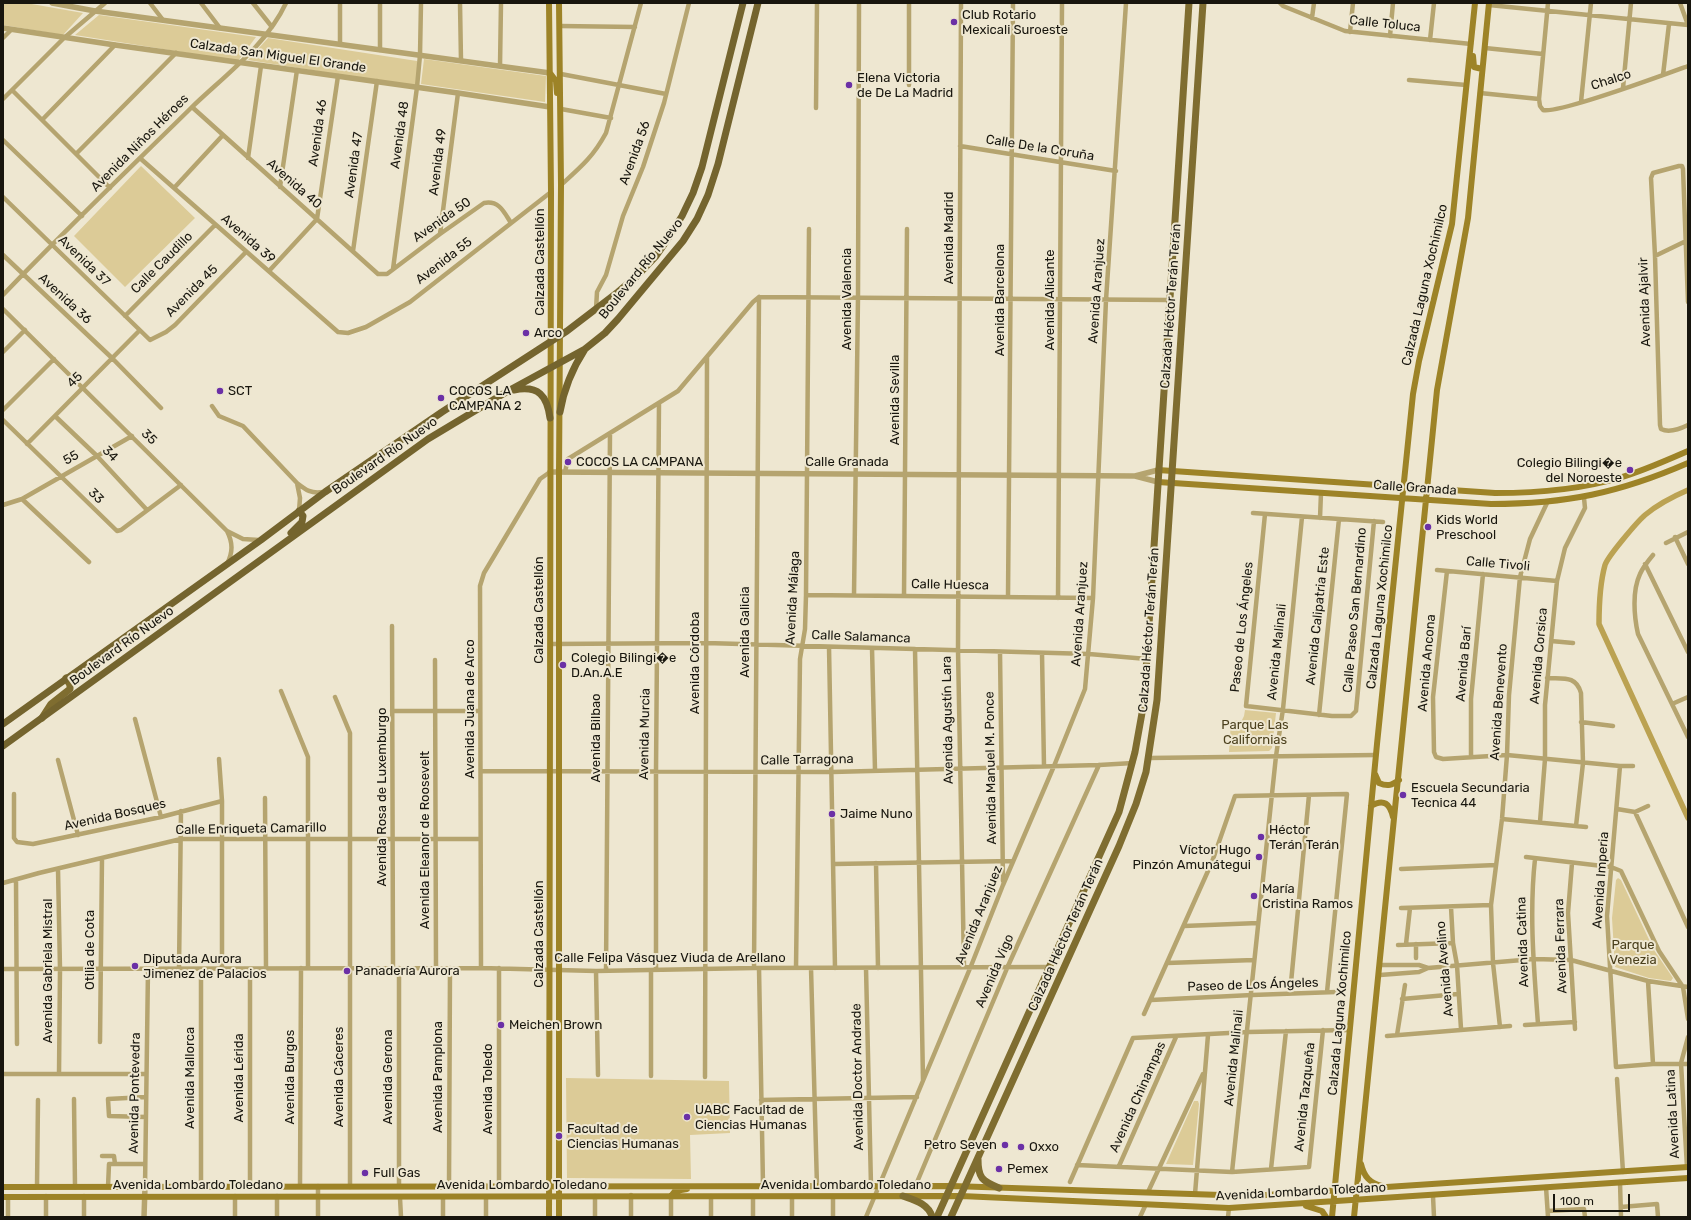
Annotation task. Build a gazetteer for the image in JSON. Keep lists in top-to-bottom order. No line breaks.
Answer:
{"streets":{"highway":["Boulevard Río Nuevo"],"main road":["Calzada Castellón","Calzada Laguna Xochimilco","Calzada Héctor Terán Terán","Calle Granada","Avenida Lombardo Toledano"],"street":["Calle Toluca","Calzada San Miguel El Grande","Chalco","Avenida 46","Avenida 48","Avenida Niños Héroes","Calle De la Coruña","Avenida 56","Avenida 49","Avenida 47","Avenida 40","Avenida 50","Avenida Madrid","Avenida 39","Avenida 37","Avenida 55","Calle Caudillo","Avenida 45","Avenida Aranjuez","Avenida 36","Avenida Valencia","Avenida Barcelona","Avenida Alicante","Avenida Ajalvir","45","Avenida Sevilla","35","34","55","33","Calle Tivoli","Calle Huesca","Avenida Málaga","Calle Paseo San Bernardino","Avenida Calipatria Este","Paseo de Los Ángeles","Avenida Galicia","Calle Salamanca","Avenida Malinali","Avenida Corsica","Avenida Córdoba","Avenida Ancona","Avenida Barí","Avenida Benevento","Avenida Juana de Arco","Avenida Agustín Lara","Avenida Murcia","Avenida Bilbao","Calle Tarragona","Avenida Manuel M. Ponce","Avenida Rosa de Luxemburgo","Avenida Bosques","Calle Enriqueta Camarillo","Avenida Eleanor de Roosevelt","Avenida Imperia","Avenida Catina","Avenida Ferrara","Otilia de Cota","Calle Felipa Vásquez Viuda de Arellano","Avenida Avelino","Avenida Gabriela Mistral","Avenida Vigo","Avenida Burgos","Avenida Cáceres","Avenida Gerona","Avenida Pamplona","Avenida Doctor Andrade","Avenida Mallorca","Avenida Lérida","Avenida Toledo","Avenida Pontevedra","Avenida Chinampas","Avenida Tazqueña","Avenida Latina"]},"crossings":[["Calle Toluca","Calzada Laguna Xochimilco"],["Calzada San Miguel El Grande","Avenida 46"],["Calzada San Miguel El Grande","Avenida 48"],["Calzada San Miguel El Grande","Avenida Niños Héroes"],["Calzada San Miguel El Grande","Avenida 49"],["Calzada San Miguel El Grande","Avenida 47"],["Calzada San Miguel El Grande","Calzada Castellón"],["Avenida 46","Avenida 40"],["Avenida 48","Avenida 50"],["Avenida Niños Héroes","Avenida 40"],["Avenida Niños Héroes","Avenida 39"],["Avenida Niños Héroes","Avenida 37"],["Avenida Niños Héroes","Avenida 36"],["Calle De la Coruña","Avenida Madrid"],["Calle De la Coruña","Avenida Aranjuez"],["Calle De la Coruña","Avenida Barcelona"],["Calle De la Coruña","Avenida Alicante"],["Avenida 56","Boulevard Río Nuevo"],["Avenida 49","Avenida 50"],["Avenida 47","Avenida 40"],["Avenida 40","Avenida 50"],["Avenida 50","Avenida 55"],["Avenida Madrid","Calle Granada"],["Avenida Madrid","Avenida Agustín Lara"],["Avenida 39","Avenida 55"],["Avenida 39","Calle Caudillo"],["Avenida 39","Avenida 45"],["Avenida 37","Calle Caudillo"],["Avenida 37","Avenida 45"],["Avenida 37","45"],["Avenida 55","Calzada Castellón"],["Calzada Castellón","Boulevard Río Nuevo"],["Calzada Castellón","Calle Granada"],["Calzada Castellón","Calle Salamanca"],["Calzada Castellón","Avenida Juana de Arco"],["Calzada Castellón","Calle Tarragona"],["Calzada Castellón","Calle Felipa Vásquez Viuda de Arellano"],["Calzada Castellón","Avenida Lombardo Toledano"],["Boulevard Río Nuevo","35"],["Calzada Laguna Xochimilco","Calle Granada"],["Calzada Laguna Xochimilco","Avenida Lombardo Toledano"],["Avenida Aranjuez","Calle Granada"],["Avenida Aranjuez","Calle Huesca"],["Avenida Aranjuez","Calle Salamanca"],["Avenida Aranjuez","Calle Tarragona"],["Avenida Aranjuez","Avenida Manuel M. Ponce"],["Avenida Aranjuez","Calle Felipa Vásquez Viuda de Arellano"],["Avenida Aranjuez","Avenida Lombardo Toledano"],["Avenida 36","45"],["Avenida Valencia","Calle Granada"],["Avenida Valencia","Calle Huesca"],["Avenida Barcelona","Calle Granada"],["Avenida Barcelona","Calle Huesca"],["Avenida Alicante","Calle Granada"],["Avenida Alicante","Calle Huesca"],["Calzada Héctor Terán Terán","Calle Granada"],["Calzada Héctor Terán Terán","Calle Salamanca"],["Calzada Héctor Terán Terán","Calle Tarragona"],["Calzada Héctor Terán Terán","Calle Felipa Vásquez Viuda de Arellano"],["Calzada Héctor Terán Terán","Avenida Lombardo Toledano"],["45","35"],["45","34"],["45","33"],["Avenida Sevilla","Calle Granada"],["Avenida Sevilla","Calle Huesca"],["35","55"],["35","33"],["34","55"],["34","33"],["55","33"],["Calle Granada","Avenida Málaga"],["Calle Granada","Avenida Galicia"],["Calle Granada","Avenida Corsica"],["Calle Granada","Avenida Córdoba"],["Calle Granada","Avenida Benevento"],["Calle Granada","Avenida Juana de Arco"],["Calle Granada","Avenida Agustín Lara"],["Calle Granada","Avenida Murcia"],["Calle Granada","Avenida Bilbao"],["Calle Tivoli","Avenida Corsica"],["Calle Tivoli","Avenida Ancona"],["Calle Tivoli","Avenida Barí"],["Calle Tivoli","Avenida Benevento"],["Calle Huesca","Avenida Málaga"],["Calle Huesca","Avenida Agustín Lara"],["Avenida Málaga","Calle Salamanca"],["Avenida Málaga","Calle Tarragona"],["Avenida Málaga","Calle Felipa Vásquez Viuda de Arellano"],["Calle Paseo San Bernardino","Avenida Calipatria Este"],["Calle Paseo San Bernardino","Paseo de Los Ángeles"],["Calle Paseo San Bernardino","Avenida Malinali"],["Avenida Calipatria Este","Paseo de Los Ángeles"],["Paseo de Los Ángeles","Avenida Malinali"],["Avenida Galicia","Calle Salamanca"],["Avenida Galicia","Calle Tarragona"],["Avenida Galicia","Calle Felipa Vásquez Viuda de Arellano"],["Avenida Galicia","Avenida Lombardo Toledano"],["Calle Salamanca","Avenida Córdoba"],["Calle Salamanca","Avenida Agustín Lara"],["Calle Salamanca","Avenida Murcia"],["Calle Salamanca","Avenida Bilbao"],["Calle Salamanca","Avenida Manuel M. Ponce"],["Avenida Córdoba","Calle Tarragona"],["Avenida Córdoba","Calle Felipa Vásquez Viuda de Arellano"],["Avenida Ancona","Avenida Barí"],["Avenida Juana de Arco","Calle Tarragona"],["Avenida Juana de Arco","Calle Enriqueta Camarillo"],["Avenida Juana de Arco","Calle Felipa Vásquez Viuda de Arellano"],["Avenida Agustín Lara","Calle Tarragona"],["Avenida Agustín Lara","Calle Felipa Vásquez Viuda de Arellano"],["Avenida Murcia","Calle Tarragona"],["Avenida Murcia","Calle Felipa Vásquez Viuda de Arellano"],["Avenida Bilbao","Calle Tarragona"],["Avenida Bilbao","Calle Felipa Vásquez Viuda de Arellano"],["Calle Tarragona","Avenida Manuel M. Ponce"],["Calle Tarragona","Avenida Vigo"],["Avenida Rosa de Luxemburgo","Calle Enriqueta Camarillo"],["Avenida Rosa de Luxemburgo","Calle Felipa Vásquez Viuda de Arellano"],["Calle Enriqueta Camarillo","Avenida Eleanor de Roosevelt"],["Calle Enriqueta Camarillo","Otilia de Cota"],["Calle Enriqueta Camarillo","Avenida Gabriela Mistral"],["Calle Enriqueta Camarillo","Avenida Cáceres"],["Avenida Eleanor de Roosevelt","Calle Felipa Vásquez Viuda de Arellano"],["Otilia de Cota","Calle Felipa Vásquez Viuda de Arellano"],["Calle Felipa Vásquez Viuda de Arellano","Avenida Gabriela Mistral"],["Calle Felipa Vásquez Viuda de Arellano","Avenida Vigo"],["Calle Felipa Vásquez Viuda de Arellano","Avenida Burgos"],["Calle Felipa Vásquez Viuda de Arellano","Avenida Cáceres"],["Calle Felipa Vásquez Viuda de Arellano","Avenida Gerona"],["Calle Felipa Vásquez Viuda de Arellano","Avenida Pamplona"],["Calle Felipa Vásquez Viuda de Arellano","Avenida Doctor Andrade"],["Calle Felipa Vásquez Viuda de Arellano","Avenida Mallorca"],["Calle Felipa Vásquez Viuda de Arellano","Avenida Lérida"],["Calle Felipa Vásquez Viuda de Arellano","Avenida Toledo"],["Calle Felipa Vásquez Viuda de Arellano","Avenida Pontevedra"],["Avenida Vigo","Avenida Lombardo Toledano"],["Avenida Burgos","Avenida Lombardo Toledano"],["Avenida Cáceres","Avenida Lombardo Toledano"],["Avenida Gerona","Avenida Lombardo Toledano"],["Avenida Pamplona","Avenida Lombardo Toledano"],["Avenida Doctor Andrade","Avenida Lombardo Toledano"],["Avenida Mallorca","Avenida Lombardo Toledano"],["Avenida Lérida","Avenida Lombardo Toledano"],["Avenida Toledo","Avenida Lombardo Toledano"],["Avenida Pontevedra","Avenida Lombardo Toledano"],["Avenida Latina","Avenida Lombardo Toledano"]],"parks":["Parque Las Californias","Parque Venezia"],"places":["Club Rotario Mexicali Suroeste","Elena Victoria de De La Madrid","Arco","SCT","COCOS LA CAMPANA 2","COCOS LA CAMPANA","Colegio Bilingi�e del Noroeste","Kids World Preschool","Colegio Bilingi�e D.An.A.E","Escuela Secundaria Tecnica 44","Jaime Nuno","Héctor Terán Terán","Víctor Hugo Pinzón Amunátegui","María Cristina Ramos","Diputada Aurora Jimenez de Palacios","Panadería Aurora","Meichen Brown","UABC Facultad de Ciencias Humanas","Facultad de Ciencias Humanas","Petro Seven","Oxxo","Pemex","Full Gas"],"scale_bar":"100 m"}
